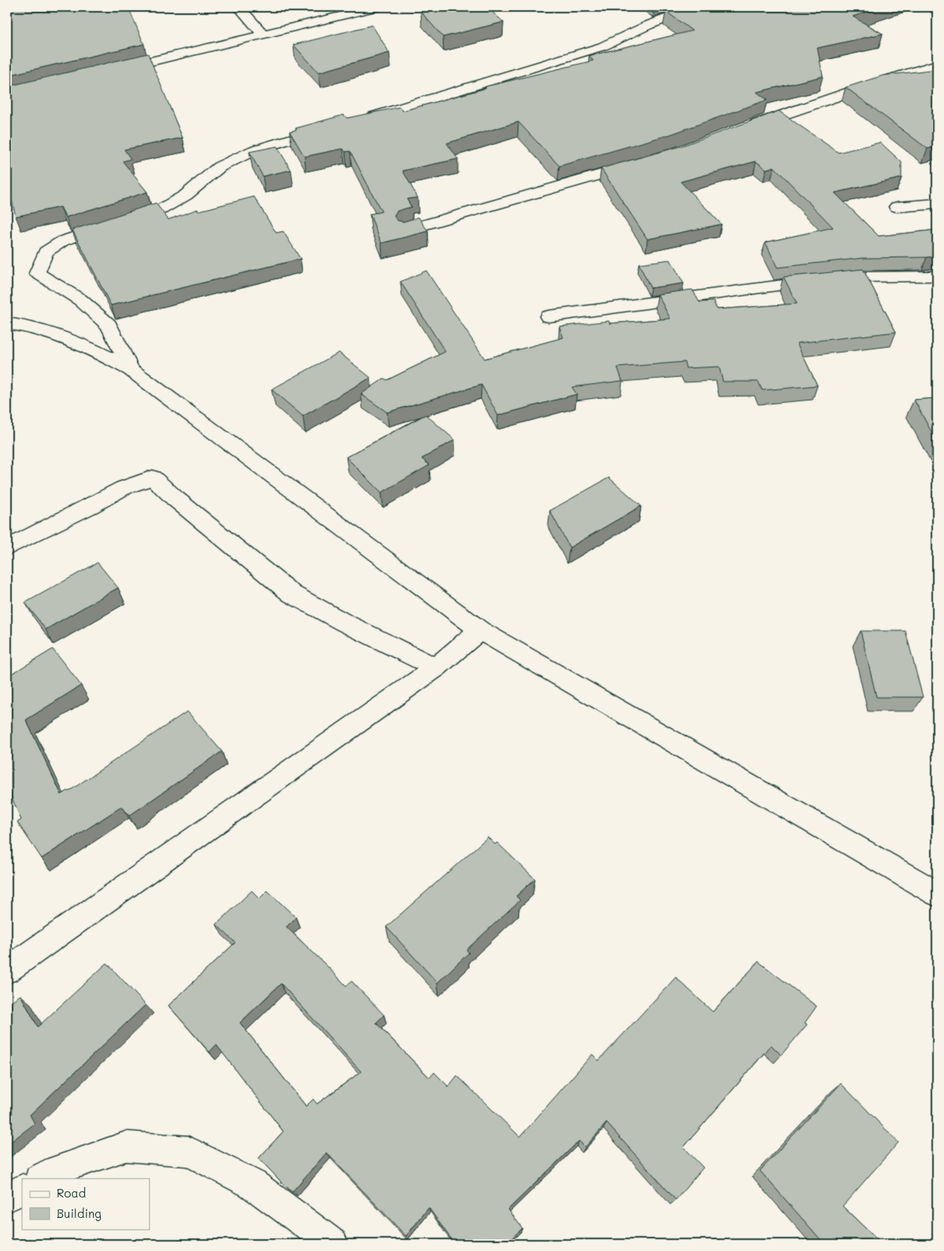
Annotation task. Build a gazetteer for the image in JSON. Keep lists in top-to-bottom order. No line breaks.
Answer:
{"legend":["Road","Building"]}
